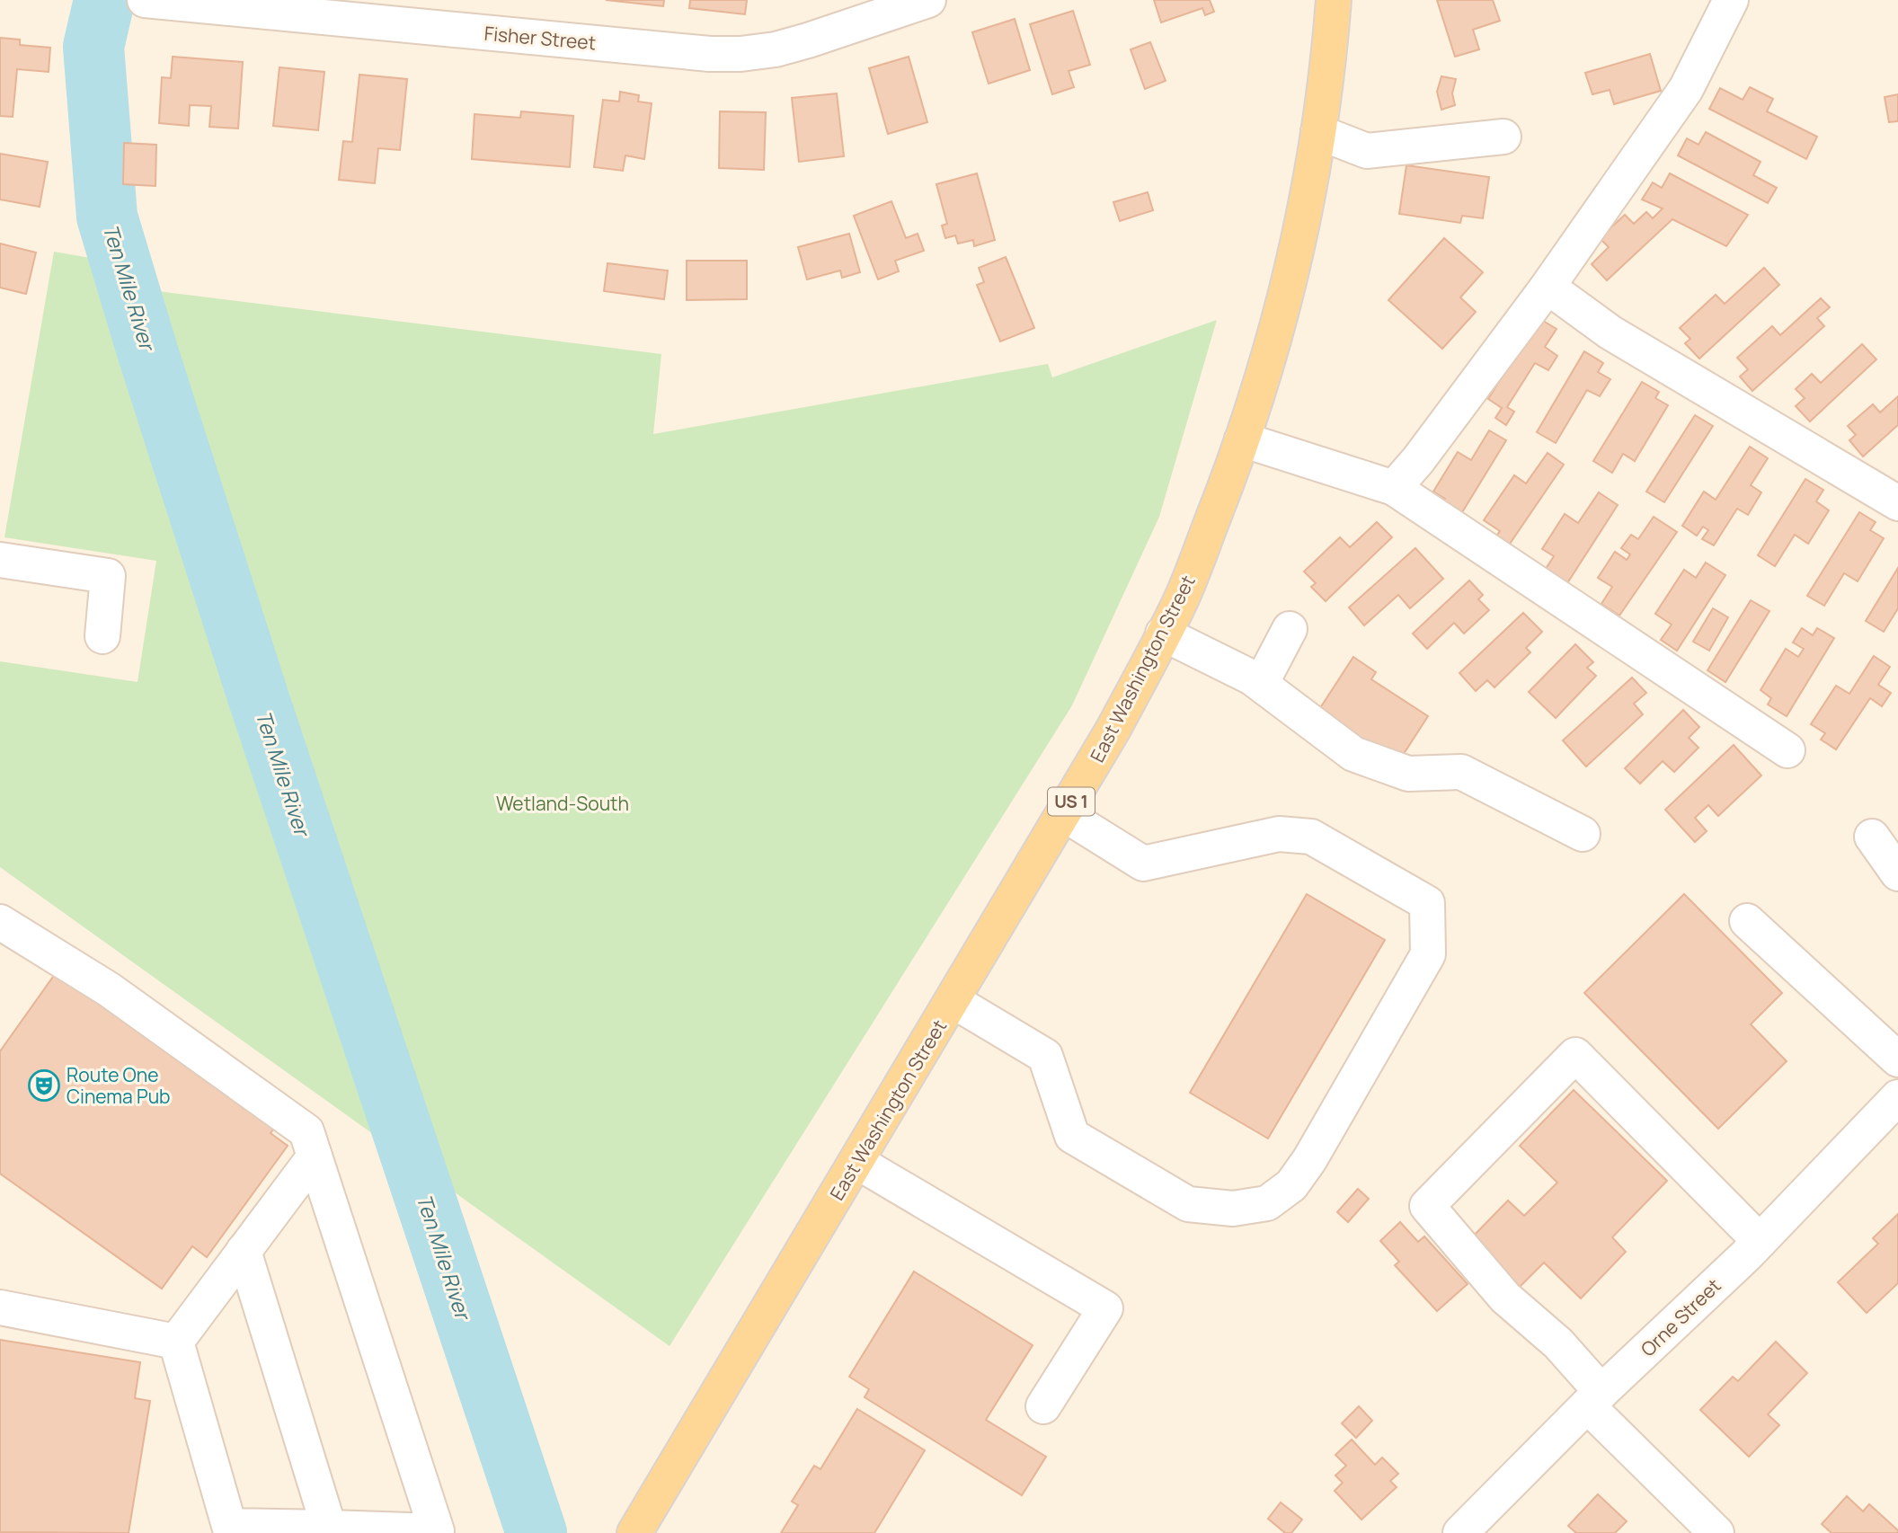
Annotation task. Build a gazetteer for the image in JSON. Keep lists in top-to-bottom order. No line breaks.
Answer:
{"streets":{"main road":["East Washington Street","US 1"],"street":["Fisher Street","Orne Street"]},"water":["Ten Mile River"],"parks":["Wetland-South"],"places":{"theatre":["Route One Cinema Pub"]}}
